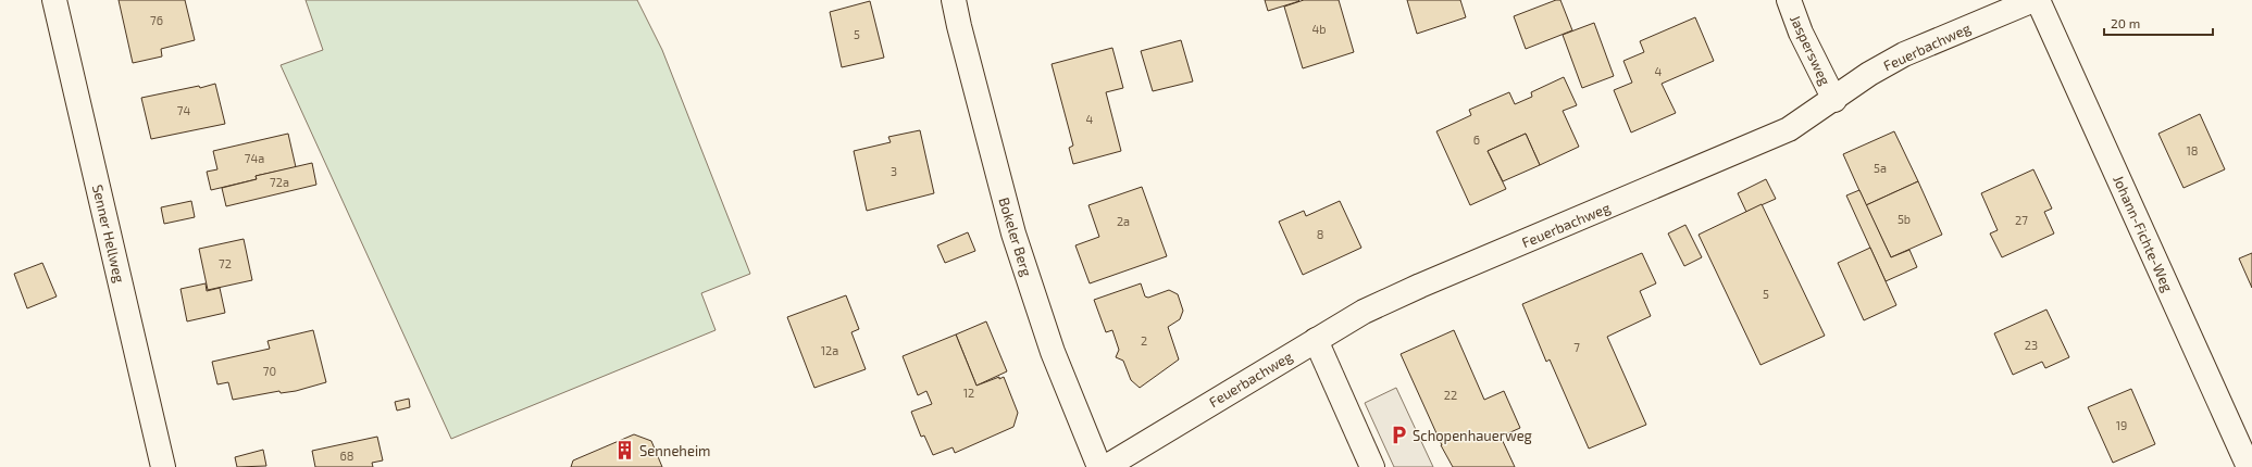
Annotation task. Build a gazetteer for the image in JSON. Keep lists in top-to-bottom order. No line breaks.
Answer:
{"streets":{"street":["Feuerbachweg","Jaspersweg","Senner Hellweg","Johann-Fichte-Weg","Bokeler Berg"]},"crossings":[["Feuerbachweg","Jaspersweg"]],"places":{"parking":["Schopenhauerweg"],"building":["Senneheim"]},"house_numbers":["76","4b","5","4","74","4","6","18","74a","5a","3","72a","5b","27","2a","8","72","5","2","23","7","12a","70","12","22","19","68"],"scale_bar":"20 m"}
